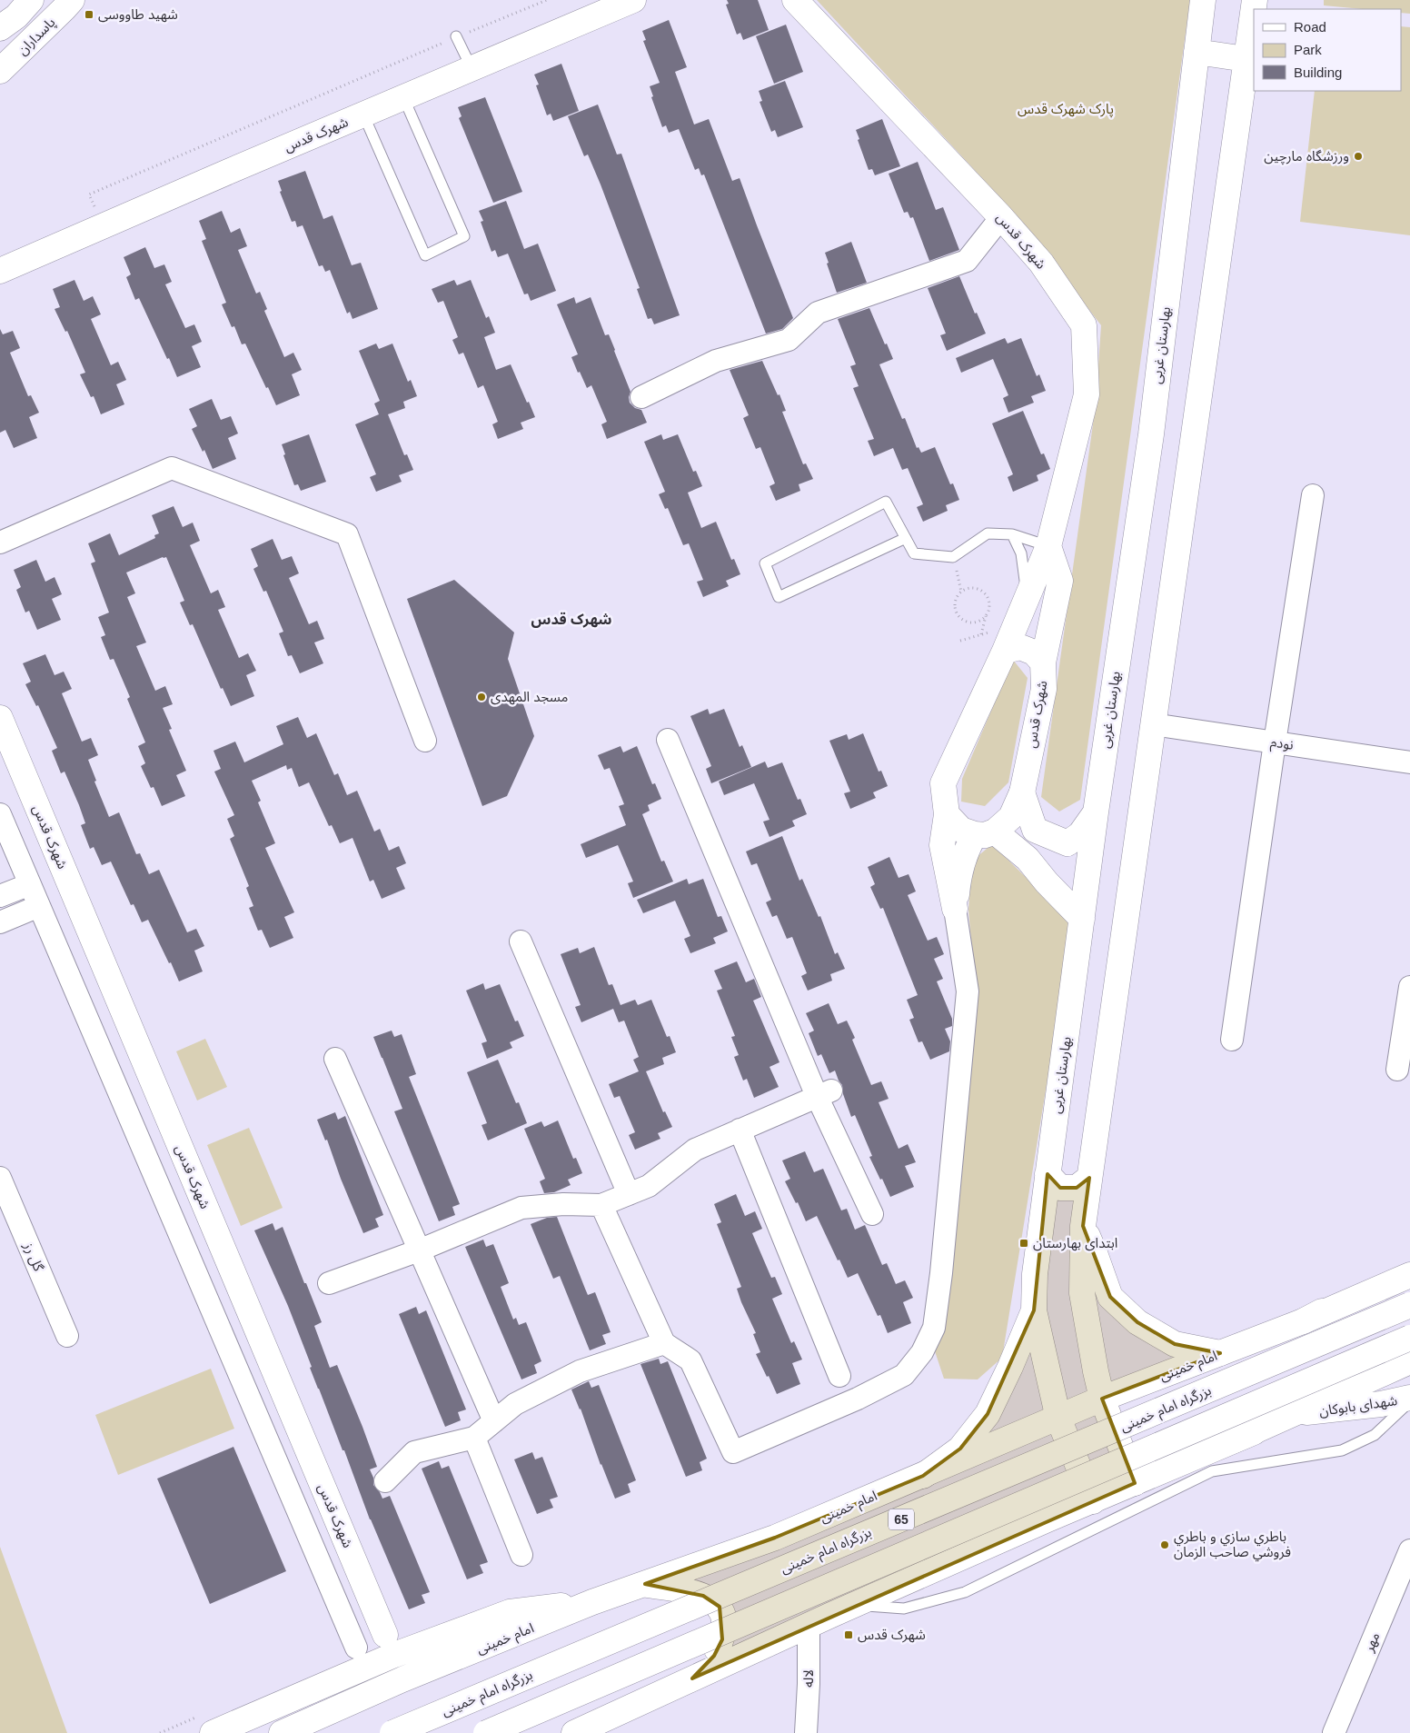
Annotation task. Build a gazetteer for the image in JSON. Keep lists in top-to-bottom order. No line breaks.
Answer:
{"streets":{"main road":["پاسداران","شهرک قدس","بهارستان غربی","امام خمینی","شهدای بابوکان","بزرگراه امام خمینی","65"],"street":["نودم","گل رز","مهر","لاله"]},"crossings":[["بهارستان غربی","امام خمینی"]],"districts":["شهرک قدس"],"parks":["پارک شهرک قدس"],"places":{"transit":["شهید طاووسی","ابتدای بهارستان","شهرک قدس"],"other":["ورزشگاه مارچین","مسجد المهدی","باطري سازي و باطري فروشي صاحب الزمان"]},"legend":["Road","Park","Building"]}
